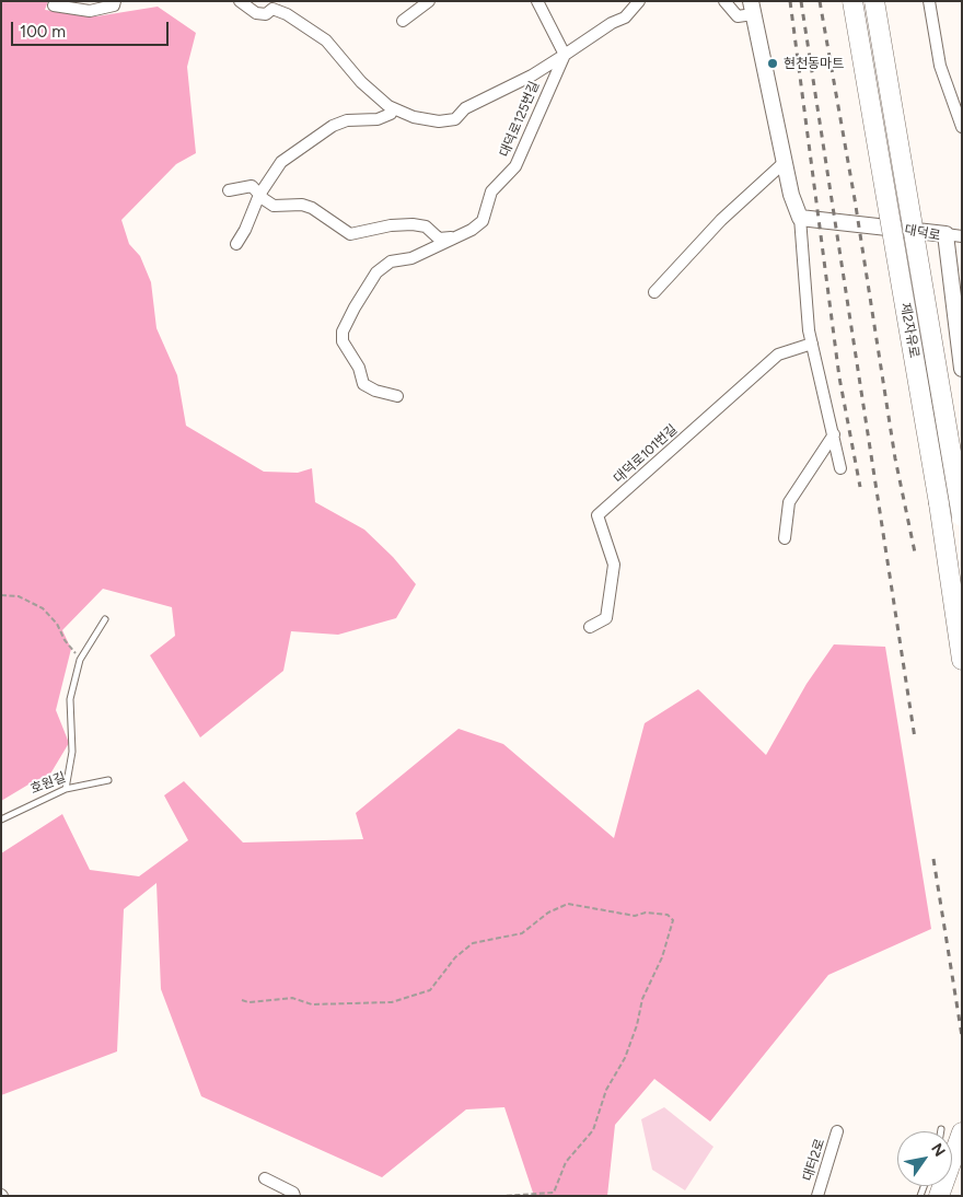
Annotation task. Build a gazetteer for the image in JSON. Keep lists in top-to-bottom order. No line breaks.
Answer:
{"streets":{"highway":["제2자유로"],"street":["대덕로125번길","대덕로","대덕로101번길","대터2로"],"lane":["호원길"]},"places":["현천동마트"],"scale_bar":"100 m","north":"top right"}
